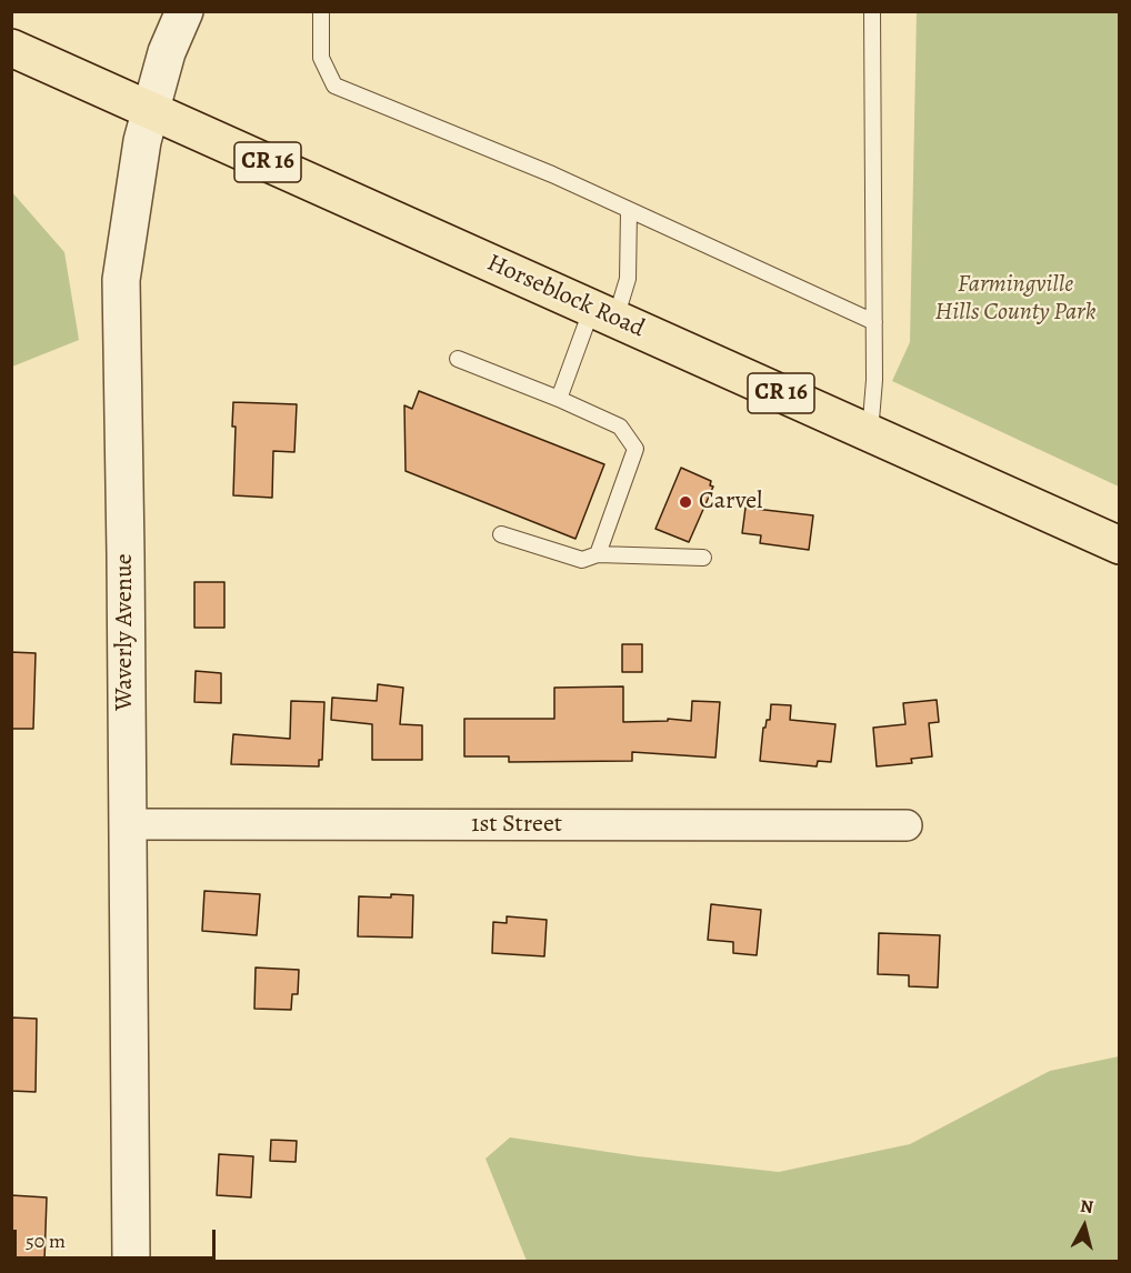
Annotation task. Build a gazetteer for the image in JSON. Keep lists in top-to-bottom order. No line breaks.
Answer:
{"streets":{"main road":["CR 16","Horseblock Road"],"street":["Waverly Avenue","1st Street"]},"crossings":[["Horseblock Road","Waverly Avenue"],["Waverly Avenue","1st Street"]],"parks":["Farmingville Hills County Park"],"places":["Carvel"],"scale_bar":"50 m","north":"top"}
